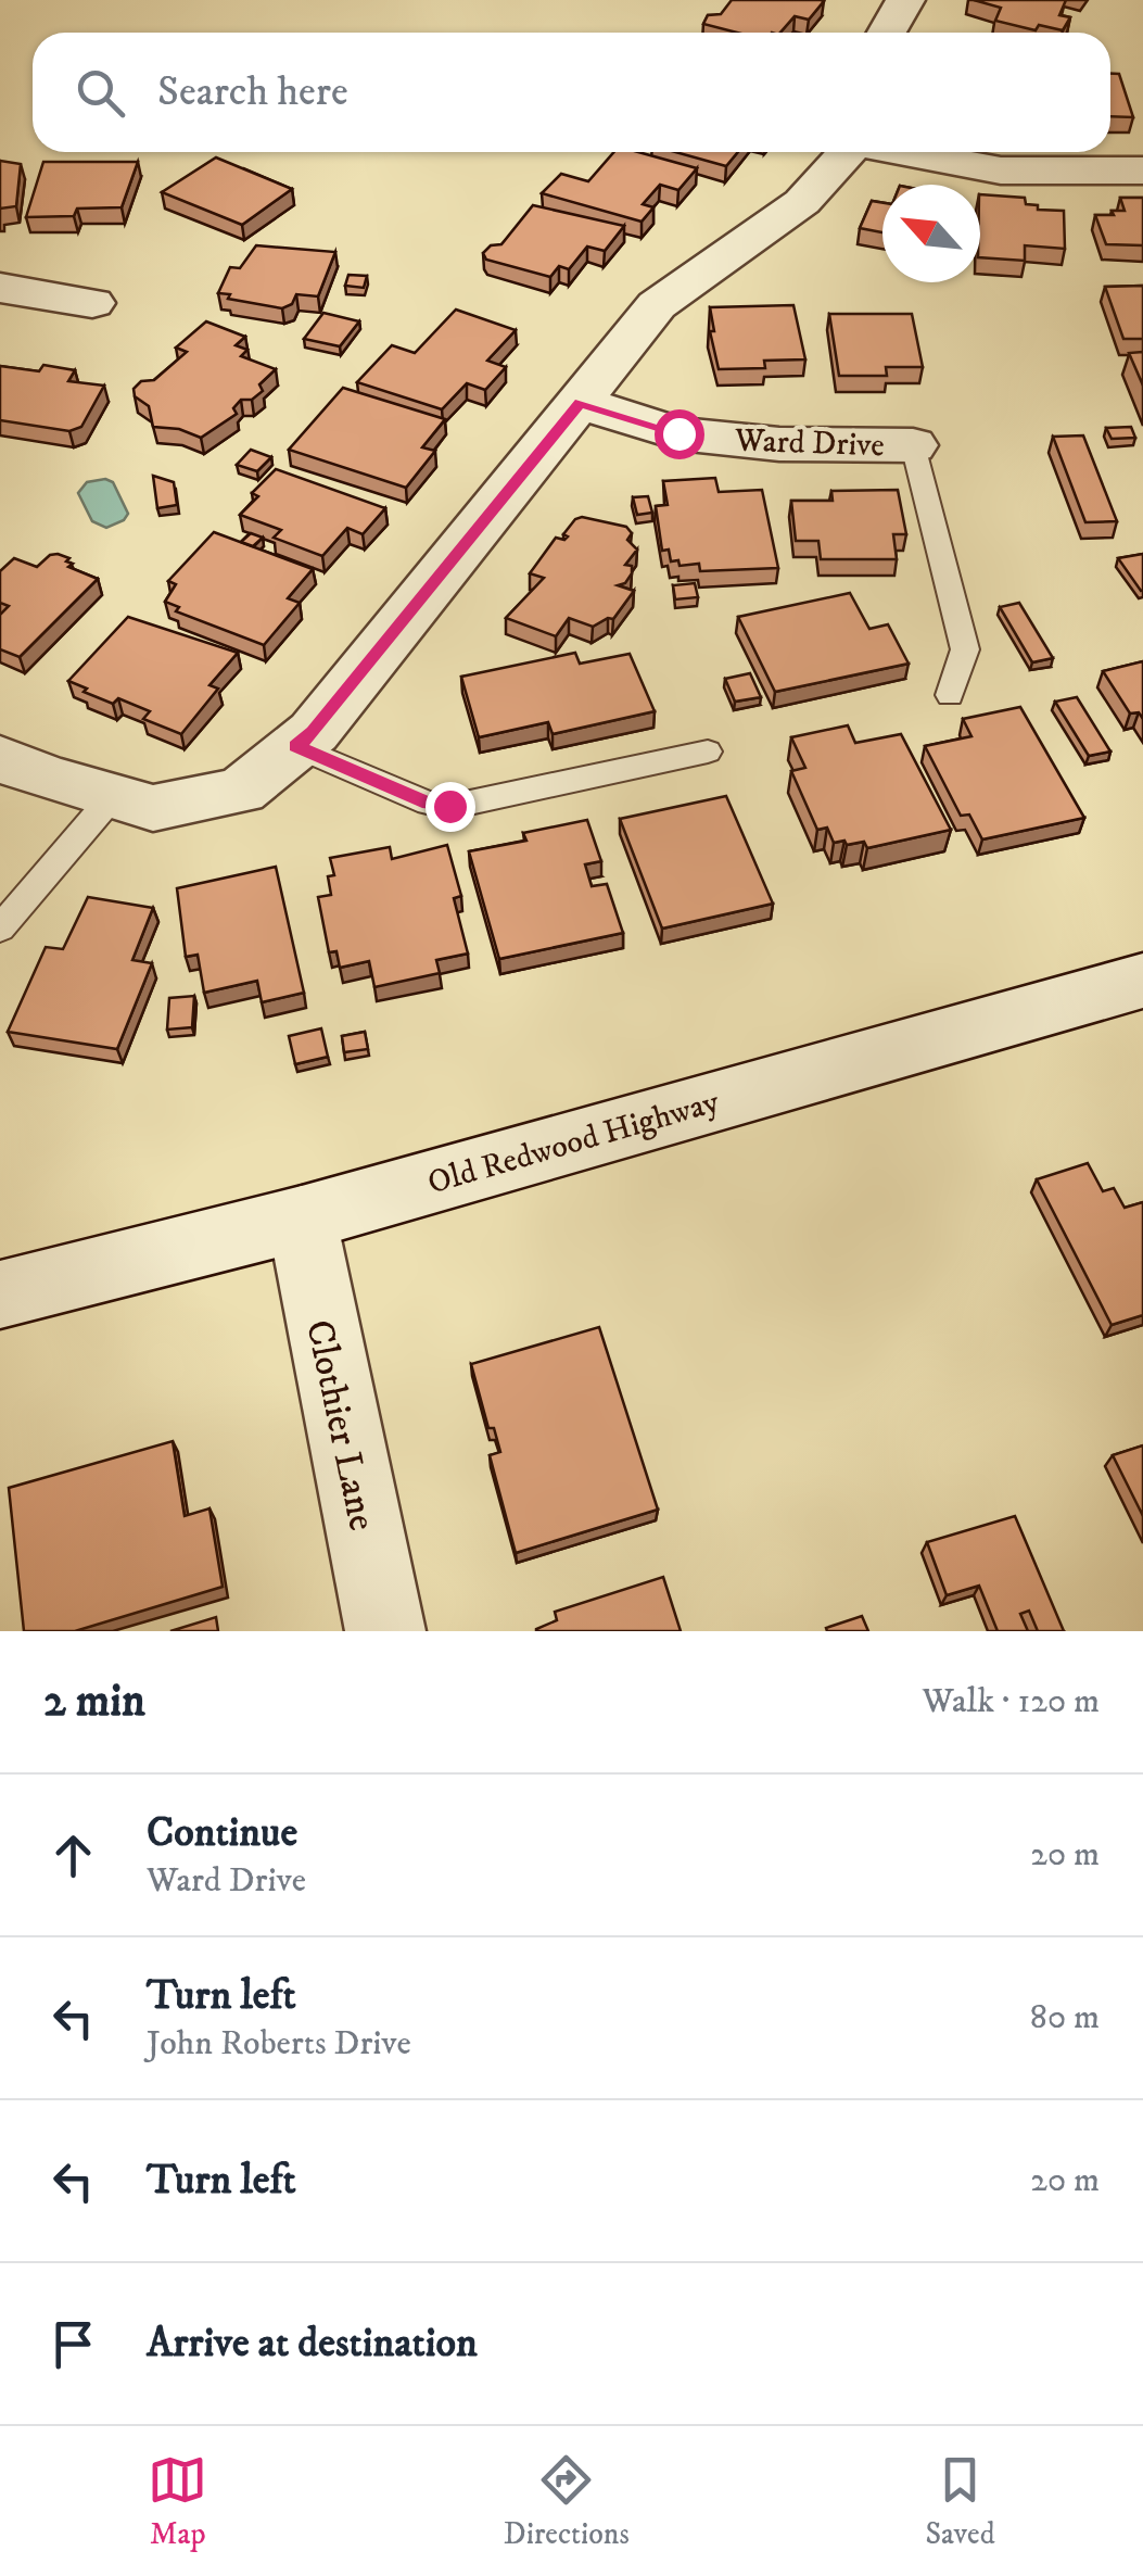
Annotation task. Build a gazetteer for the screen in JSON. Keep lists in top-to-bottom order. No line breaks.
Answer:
{"streets":{"street":["Ward Drive","Old Redwood Highway","Clothier Lane"]},"crossings":[["Old Redwood Highway","Clothier Lane"]],"north":"top left","page":{"search":"Search here","heading":["2 min","Walk · 120 m"],"list":[["Continue","Ward Drive","20 m"],["Turn left","John Roberts Drive","80 m"],["Turn left","20 m"],"Arrive at destination"],"nav":["Map","Directions","Saved"]}}
